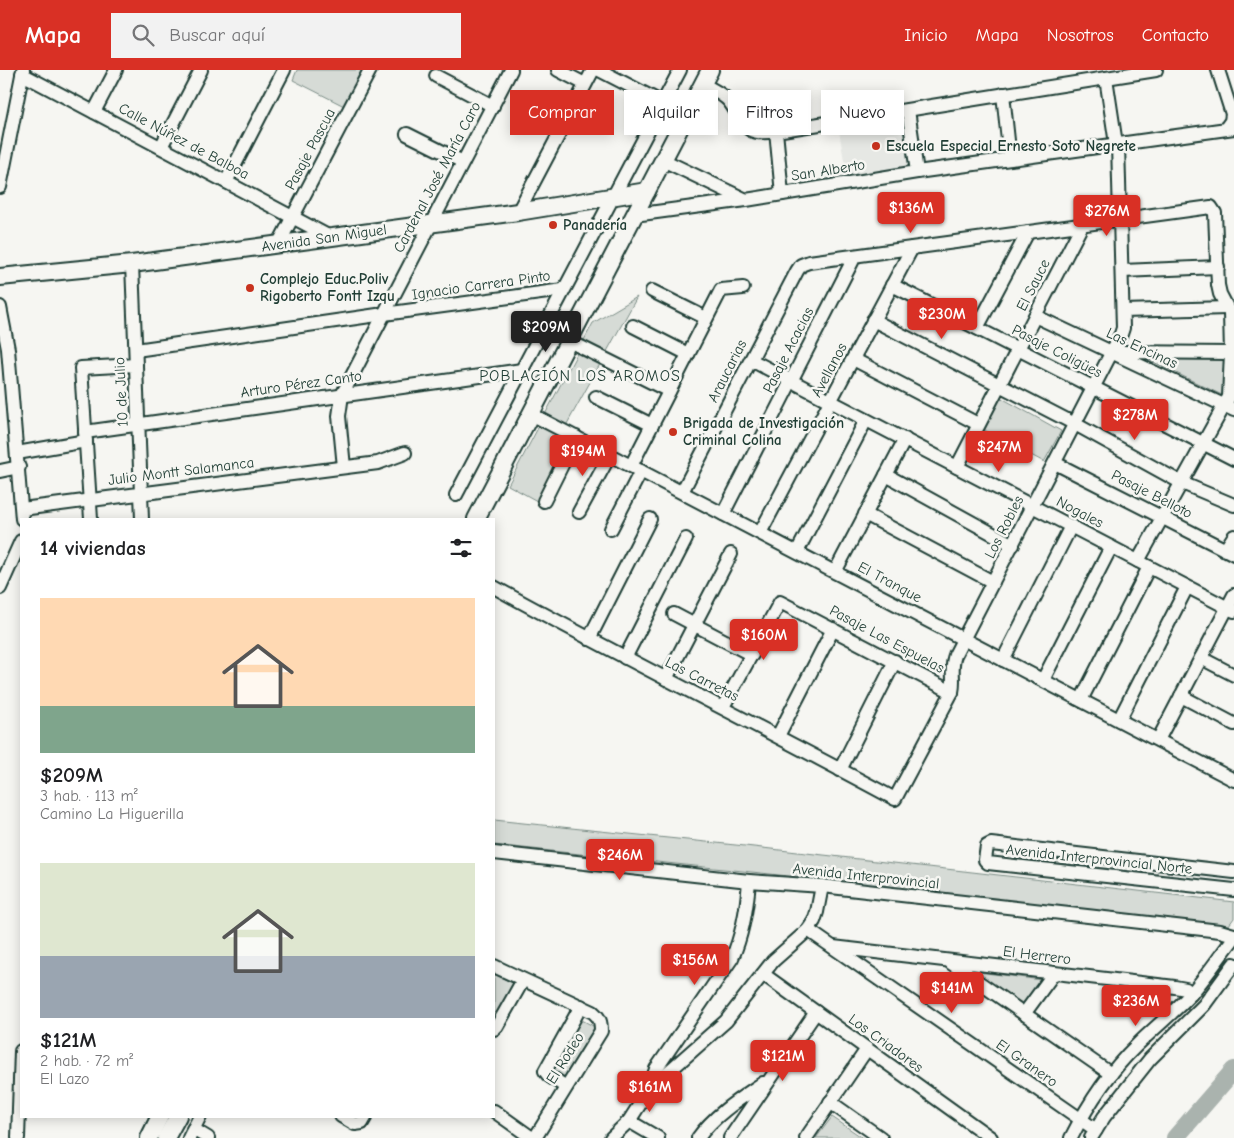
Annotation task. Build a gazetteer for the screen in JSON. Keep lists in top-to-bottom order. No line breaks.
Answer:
{"streets":{"main road":["Avenida San Miguel"],"street":["Calle Núñez de Balboa","Pasaje Pascua","San Alberto","Cardenal José María Caro","Ignacio Carrera Pinto","El Sauce","Las Encinas","Pasaje Acacias","Pasaje Coligües","Avellanos","Araucarias","Arturo Pérez Canto","10 de Julio","Julio Montt Salamanca","Pasaje Belloto","Nogales","Los Robles","El Tranque","Pasaje Las Espuelas","Las Carretas","Avenida Interprovincial Norte","Avenida Interprovincial","El Herrero","Los Criadores","El Rodeo","El Granero"]},"crossings":[["Calle Núñez de Balboa","Pasaje Pascua"],["Calle Núñez de Balboa","Avenida San Miguel"],["Pasaje Pascua","Avenida San Miguel"],["San Alberto","Los Robles"],["Cardenal José María Caro","Avenida San Miguel"],["Cardenal José María Caro","Ignacio Carrera Pinto"],["Cardenal José María Caro","Arturo Pérez Canto"],["Cardenal José María Caro","Julio Montt Salamanca"],["Avenida San Miguel","10 de Julio"],["Ignacio Carrera Pinto","10 de Julio"],["El Sauce","Las Encinas"],["El Sauce","Pasaje Coligües"],["El Sauce","Nogales"],["Las Encinas","Los Robles"],["Pasaje Acacias","Araucarias"],["Pasaje Acacias","Nogales"],["Pasaje Acacias","El Tranque"],["Pasaje Coligües","Avellanos"],["Pasaje Coligües","Los Robles"],["Avellanos","Nogales"],["Avellanos","El Tranque"],["Araucarias","Nogales"],["Araucarias","El Tranque"],["Arturo Pérez Canto","10 de Julio"],["10 de Julio","Julio Montt Salamanca"],["Pasaje Belloto","Los Robles"],["Nogales","Los Robles"],["Los Robles","El Tranque"],["Los Robles","Pasaje Las Espuelas"],["Los Robles","Las Carretas"],["El Herrero","El Granero"]],"districts":["POBLACIÓN LOS AROMOS"],"places":["Escuela Especial Ernesto Soto Negrete","Panadería","Complejo Educ.Poliv Rigoberto Fontt Izqu","Brigada de Investigación Criminal Colina"],"page":{"header":"Mapa","search":"Buscar aquí","nav":["Inicio","Mapa","Nosotros","Contacto"],"chip":["Comprar","Alquilar","Filtros","Nuevo"],"price":["$136M","$276M","$230M","$209M","$278M","$247M","$194M","$160M","$246M","$156M","$141M","$236M","$121M","$161M"],"heading":"14 viviendas","list":[{"name":"$209M","note":"3 hab. · 113 m² · Camino La Higuerilla"},{"name":"$121M","note":"2 hab. · 72 m² · El Lazo"}]}}
